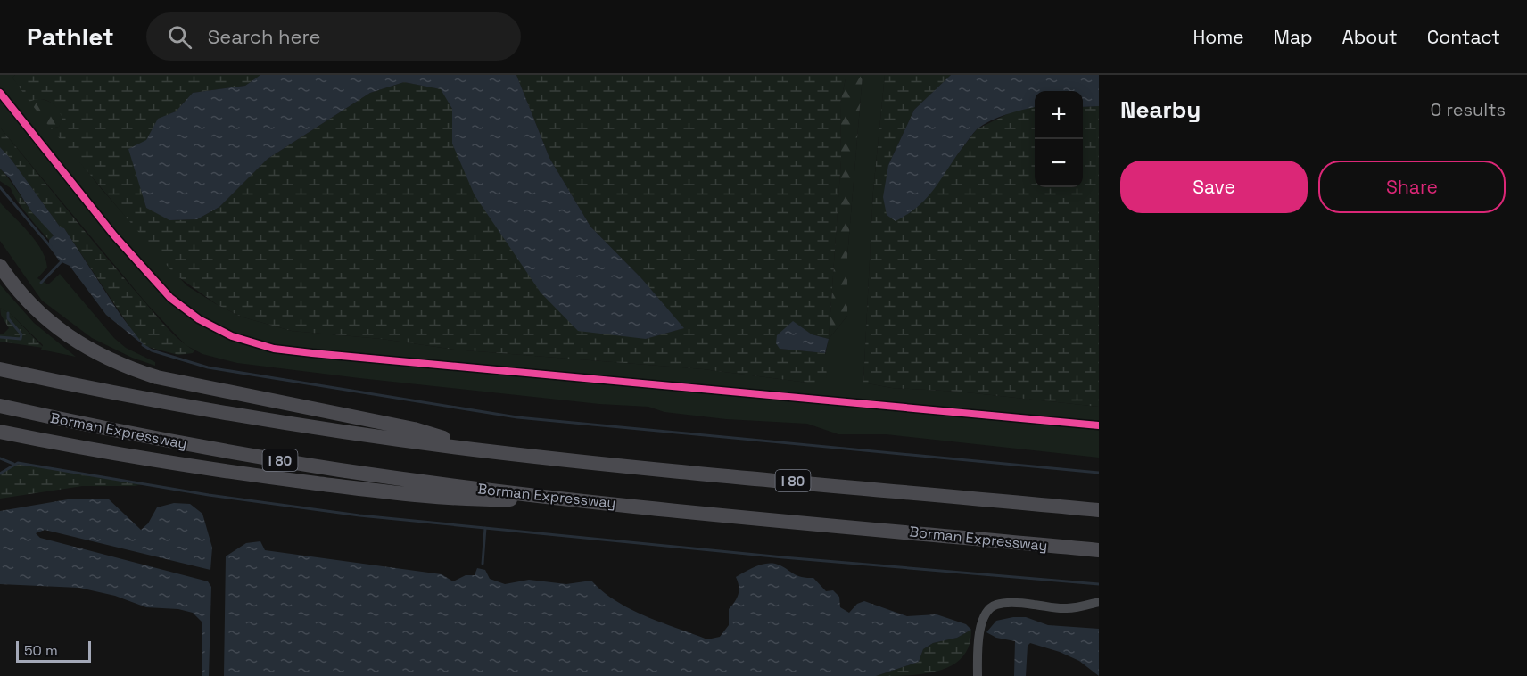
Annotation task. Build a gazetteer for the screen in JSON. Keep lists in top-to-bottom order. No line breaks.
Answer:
{"streets":{"highway":["Borman Expressway","I 80"]},"scale_bar":"50 m","page":{"header":"Pathlet","search":"Search here","nav":["Home","Map","About","Contact"],"heading":["Nearby","0 results"],"map_buttons":["+","−"],"buttons":["Save","Share"],"scale":"50 m"}}
